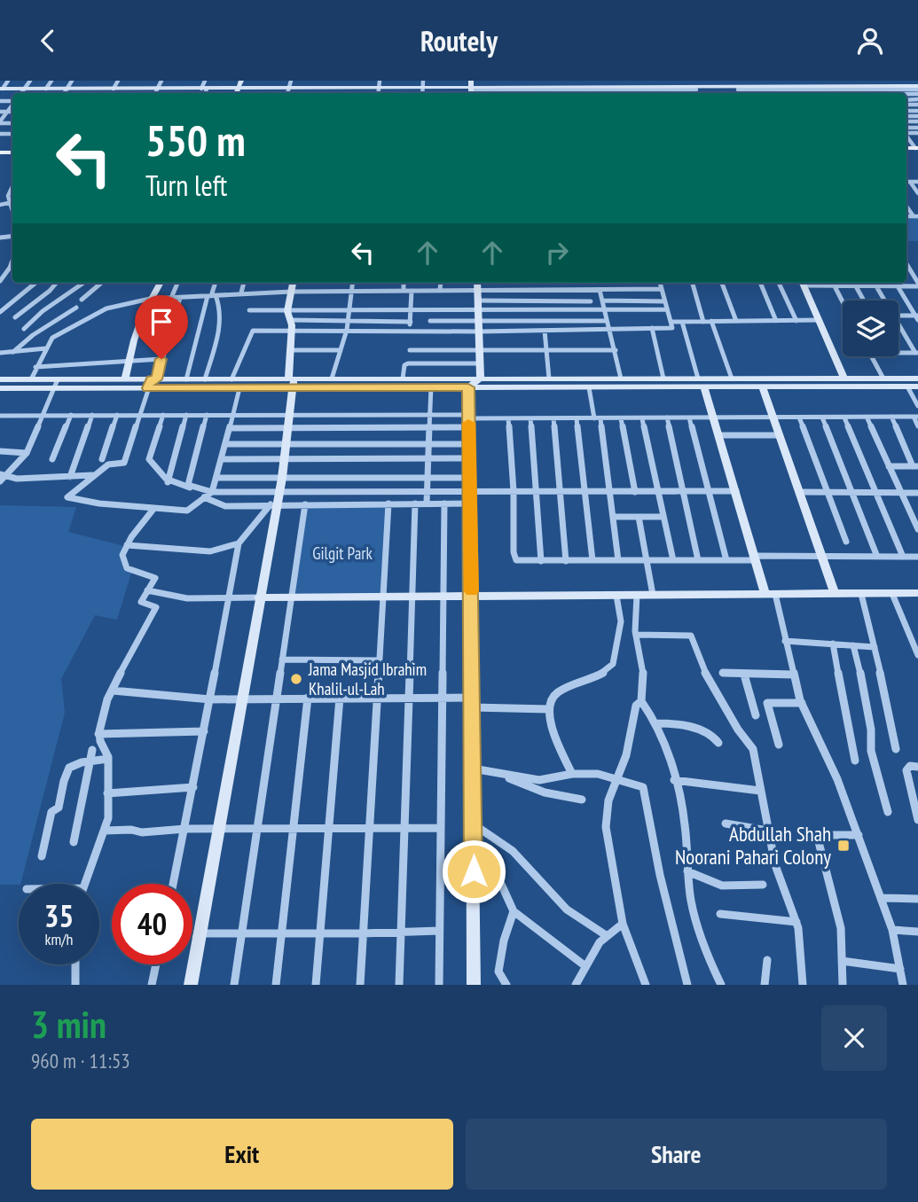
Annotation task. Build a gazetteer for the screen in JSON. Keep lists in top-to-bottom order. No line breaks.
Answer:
{"parks":["Gilgit Park"],"places":{"other":["Jama Masjid Ibrahim Khalil-ul-Lah"],"transit":["Abdullah Shah Noorani Pahari Colony"]},"page":{"header":"Routely","turn":["550 m","Turn left"],"speed":"35 km/h","limit":"40","heading":["3 min","960 m · 11:53"],"buttons":["Exit","Share"]}}
